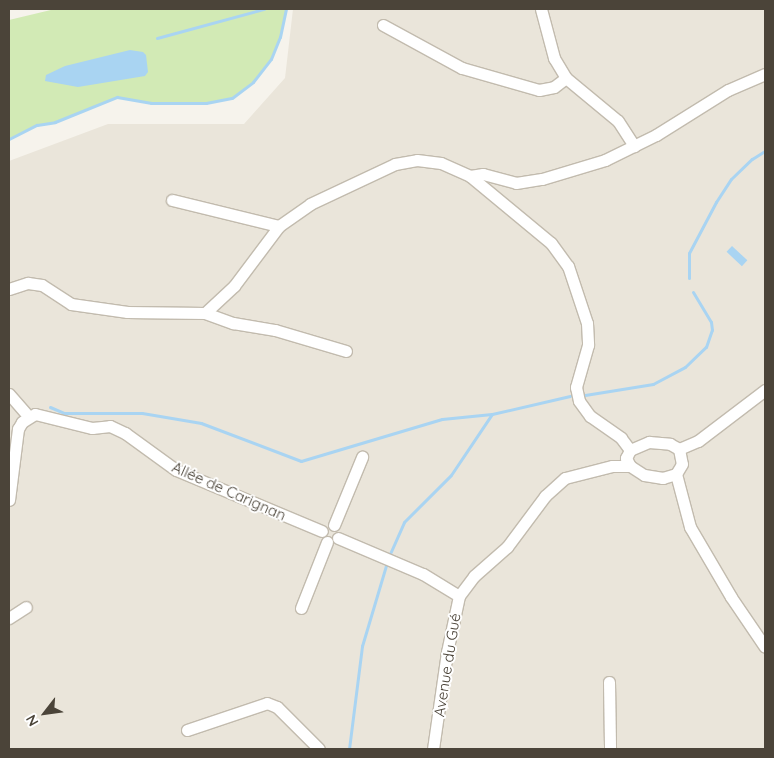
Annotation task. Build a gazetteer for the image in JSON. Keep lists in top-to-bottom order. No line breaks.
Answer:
{"streets":{"street":["Allée de Carignan","Avenue du Gué"]},"north":"bottom left"}
